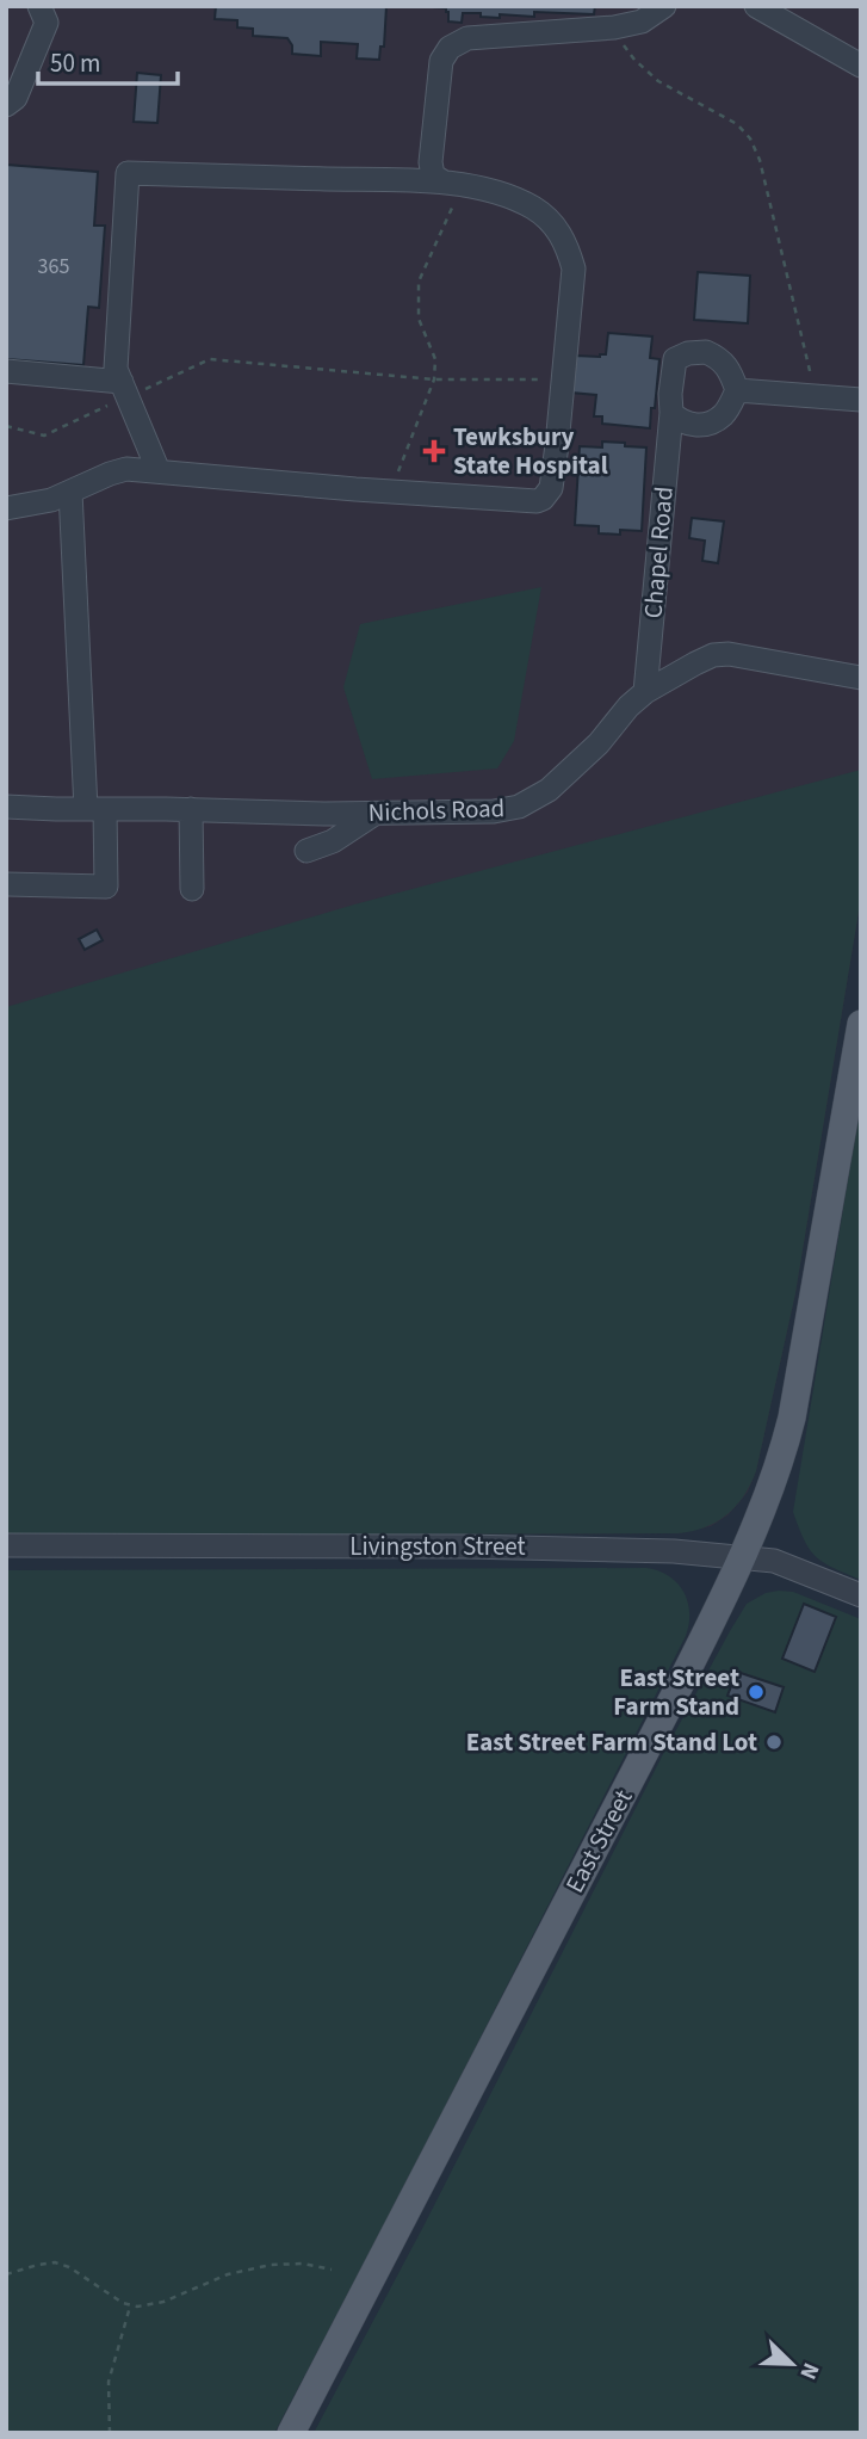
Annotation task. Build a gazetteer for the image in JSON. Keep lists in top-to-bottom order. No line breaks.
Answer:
{"streets":{"main road":["East Street"],"street":["Chapel Road","Nichols Road","Livingston Street"]},"crossings":[["Chapel Road","Nichols Road"],["Livingston Street","East Street"]],"places":{"health":["Tewksbury State Hospital"],"other":["East Street Farm Stand","East Street Farm Stand Lot"]},"house_numbers":["365"],"scale_bar":"50 m","north":"bottom right"}
